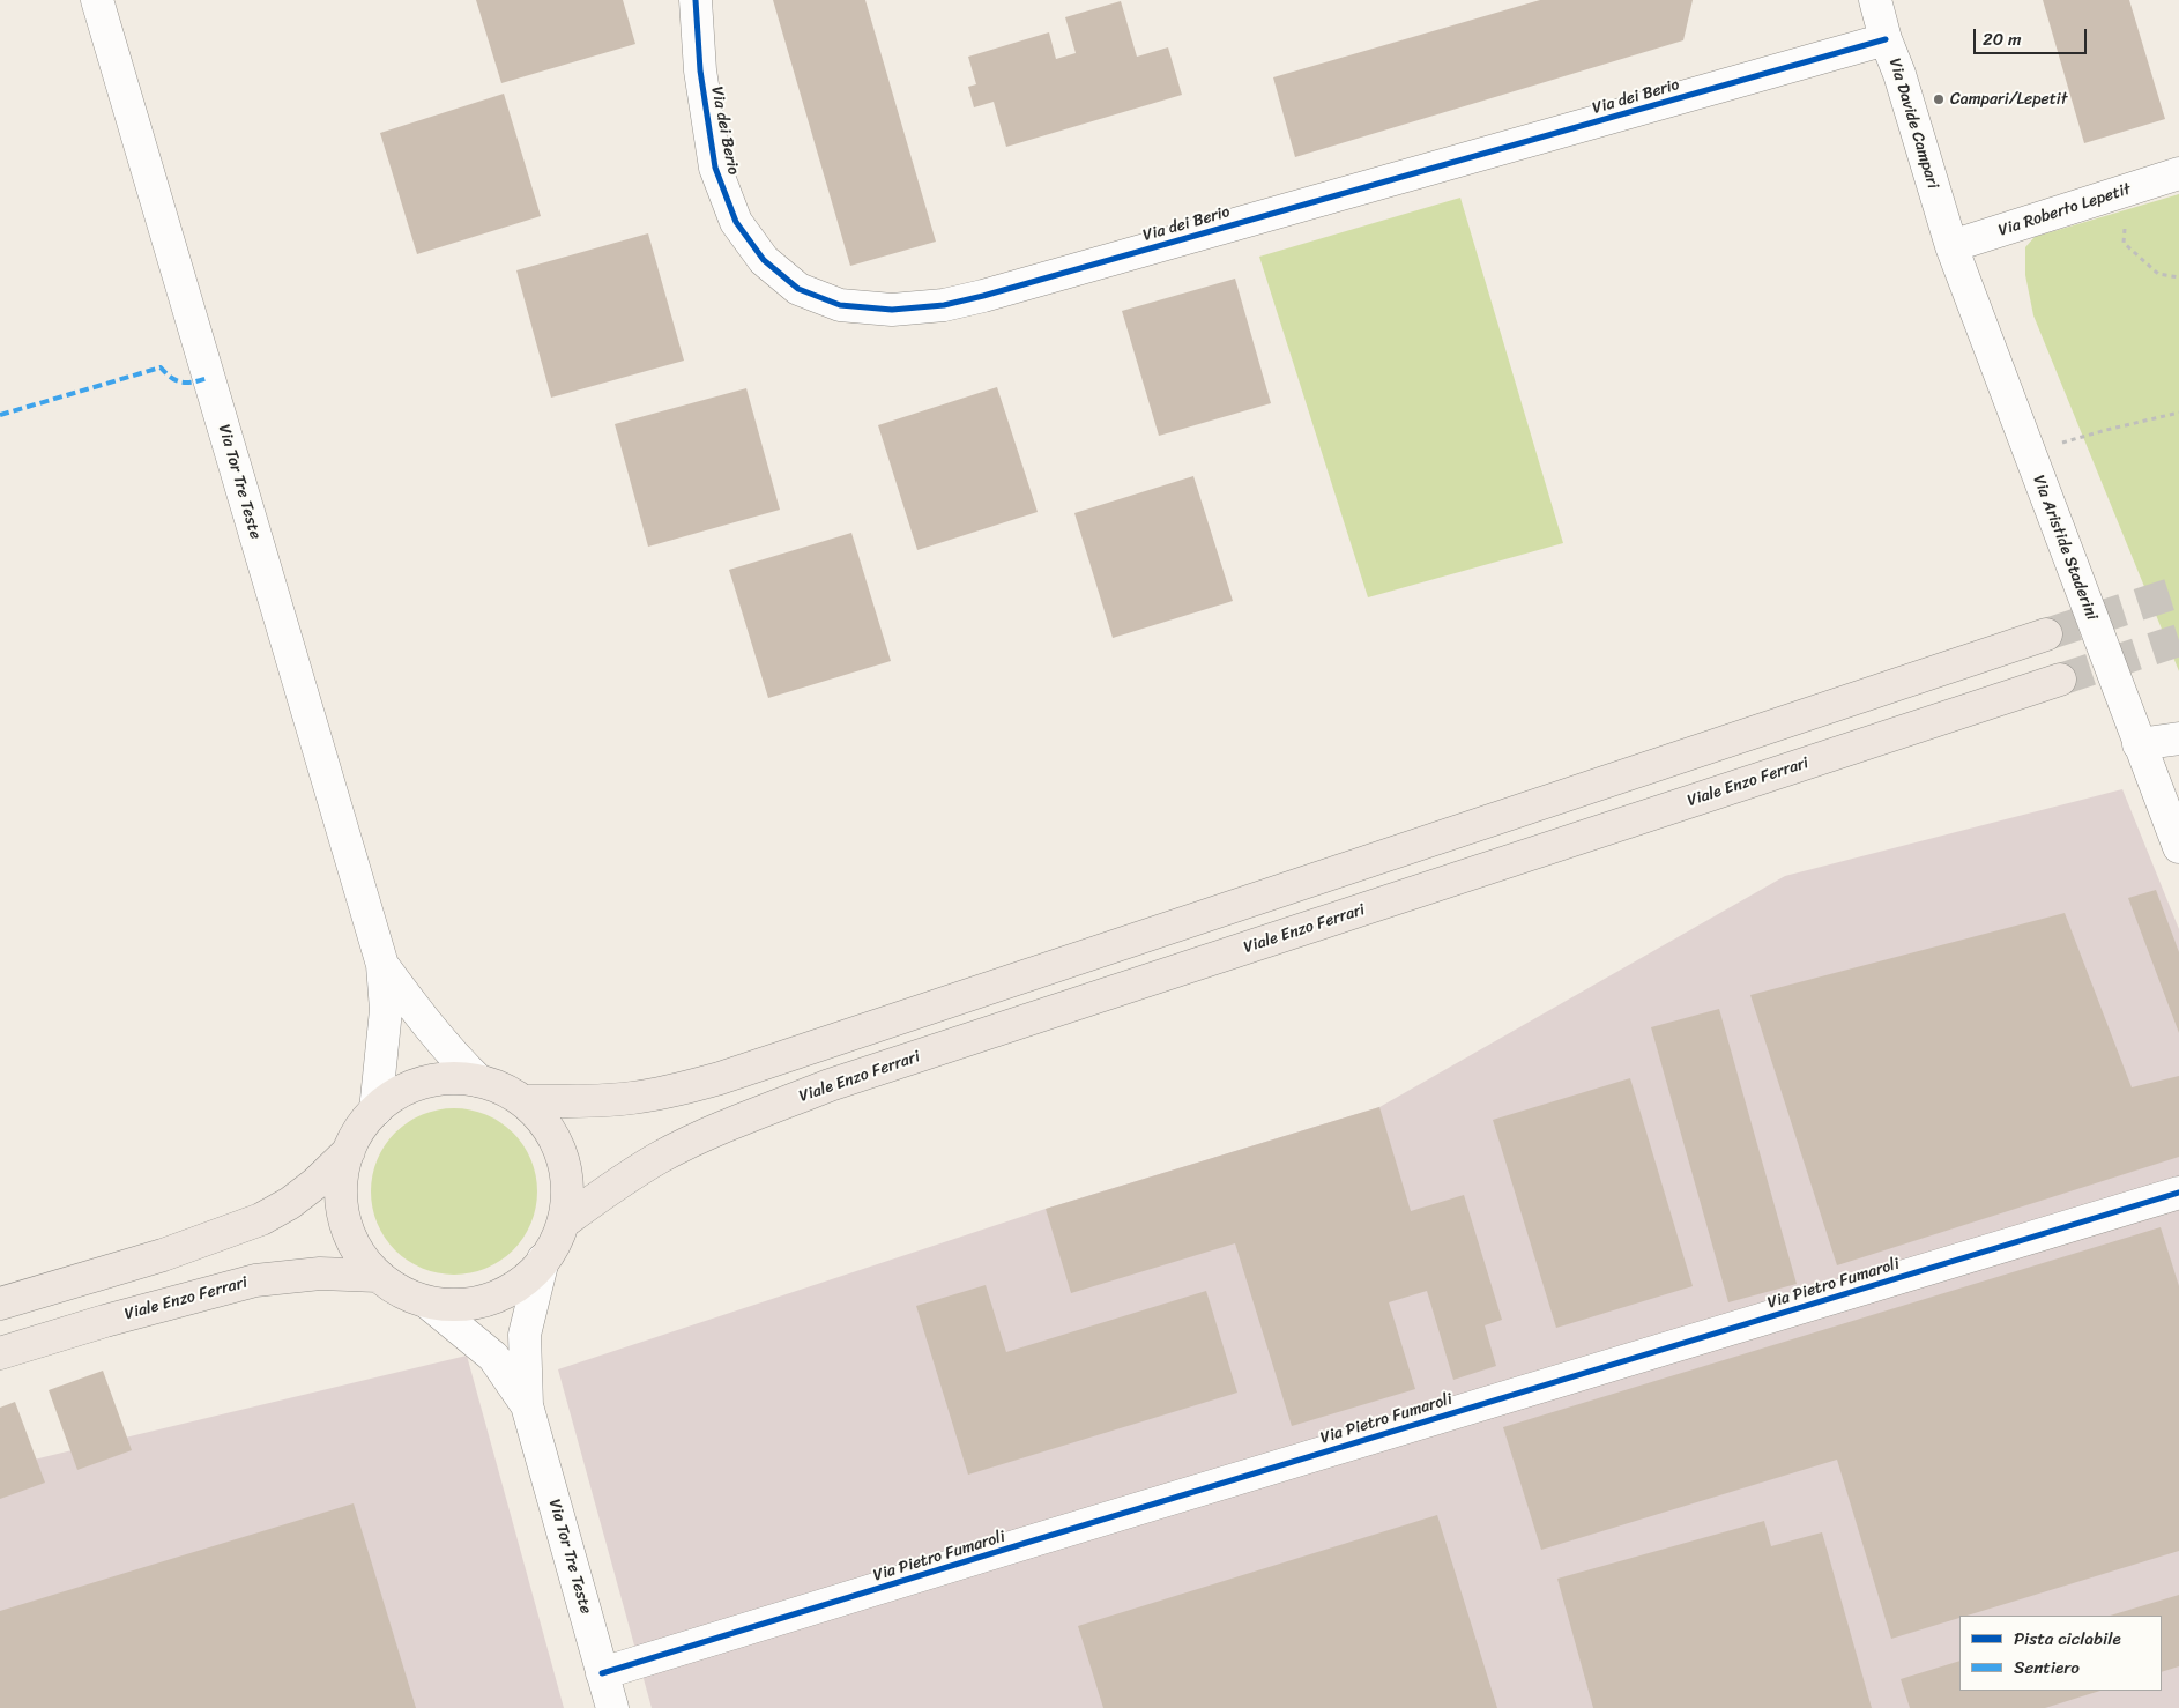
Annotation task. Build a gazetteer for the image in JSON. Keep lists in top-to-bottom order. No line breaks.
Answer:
{"streets":{"main road":["Viale Enzo Ferrari"],"street":["Via dei Berio","Via Davide Campari","Via Roberto Lepetit","Via Tor Tre Teste","Via Aristide Staderini","Via Pietro Fumaroli"]},"crossings":[["Via dei Berio","Via Davide Campari"],["Via Davide Campari","Via Roberto Lepetit"],["Via Davide Campari","Via Aristide Staderini"],["Via Roberto Lepetit","Via Aristide Staderini"],["Via Tor Tre Teste","Via Pietro Fumaroli"]],"places":["Campari/Lepetit"],"legend":["Pista ciclabile","Sentiero"],"scale_bar":"20 m"}
